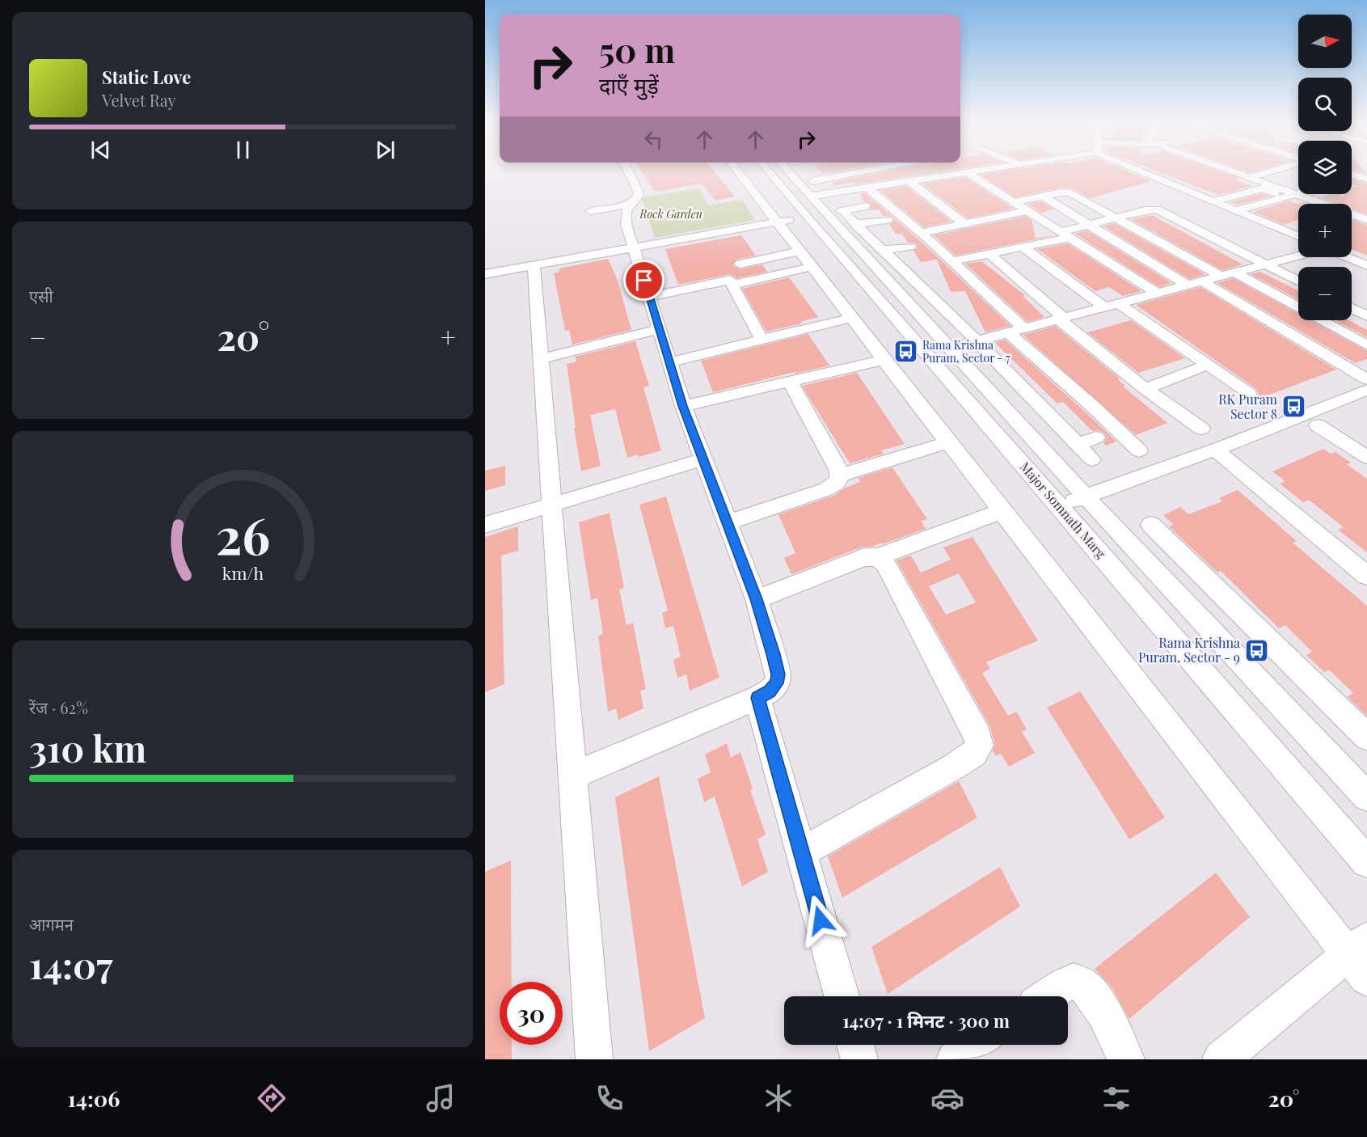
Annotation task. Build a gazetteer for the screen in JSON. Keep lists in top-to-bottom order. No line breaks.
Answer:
{"streets":{"street":["Major Somnath Marg"]},"parks":["Rock Garden"],"places":{"bus stop":["Rama Krishna Puram, Sector - 7","RK Puram Sector 8","Rama Krishna Puram, Sector - 9"]},"north":"right","page":{"map_buttons":["+","−"],"turn":["50 m","दाएँ मुड़ें"],"song":["Static Love","Velvet Ray"],"tile":["एसी",["रेंज · 62%","310 km"],["आगमन","14:07"]],"heat":["−","20°","+"],"limit":"30","trip":"14:07 · 1 मिनट · 300 m","tabs":["14:06","20°"],"gauge":["26","km/h"]}}
